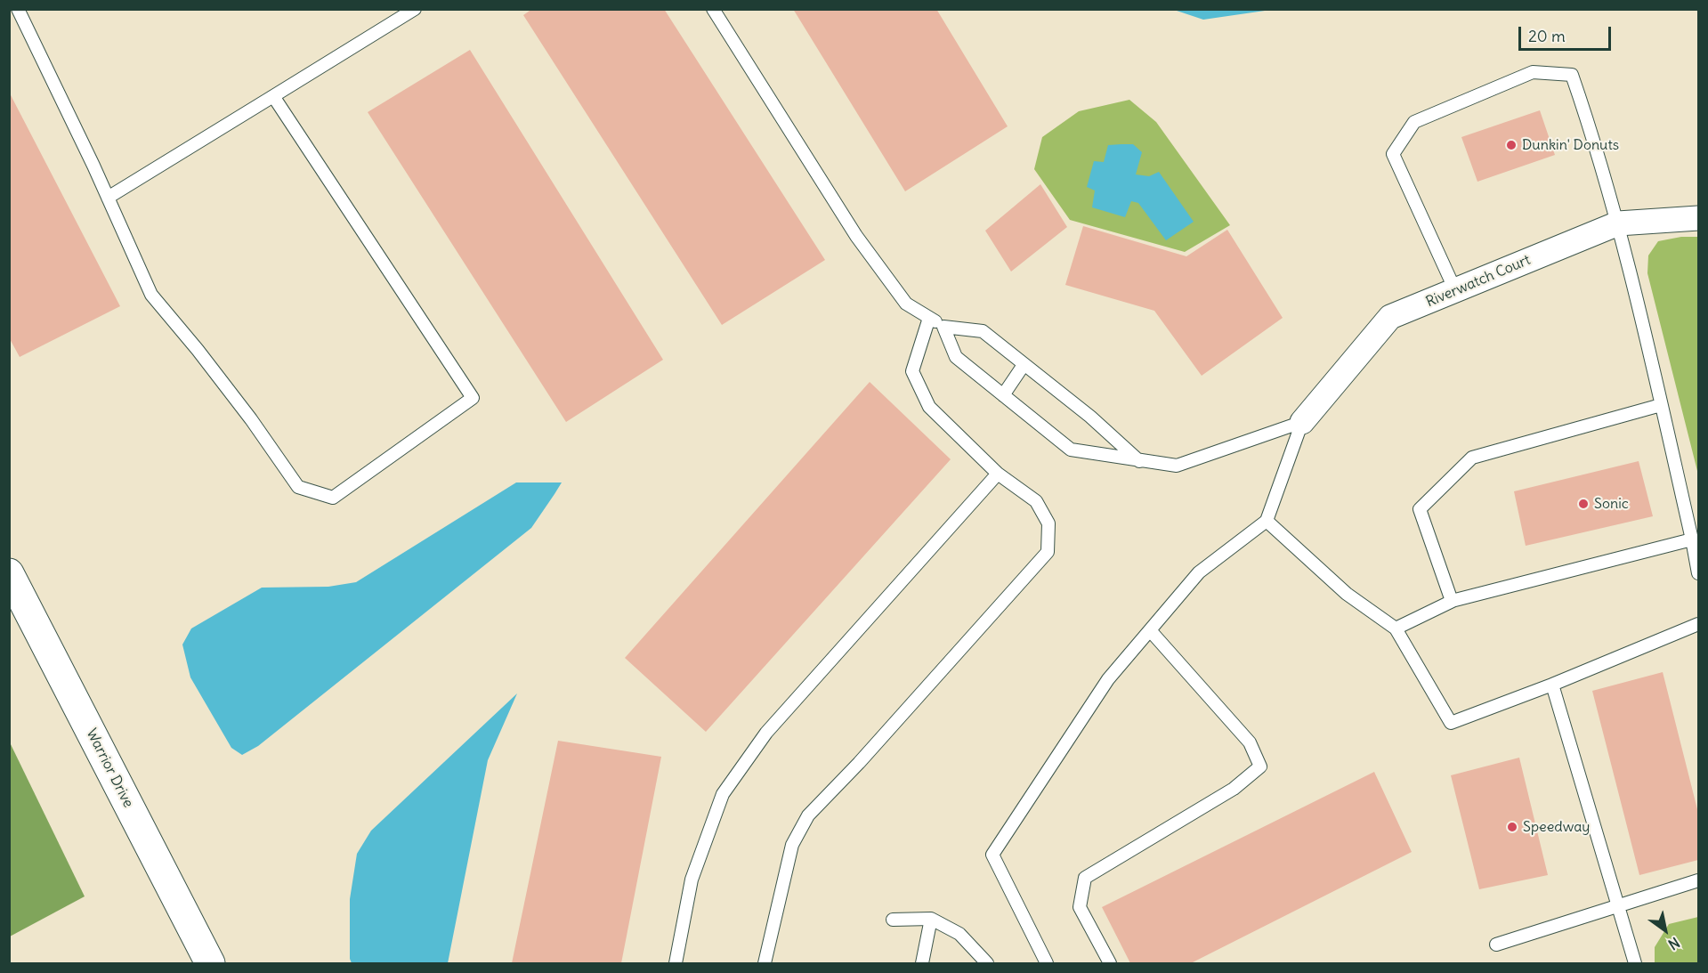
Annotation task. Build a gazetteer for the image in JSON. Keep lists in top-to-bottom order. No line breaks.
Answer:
{"streets":{"street":["Riverwatch Court","Warrior Drive"]},"places":["Dunkin' Donuts","Sonic","Speedway"],"scale_bar":"20 m","north":"bottom right"}
